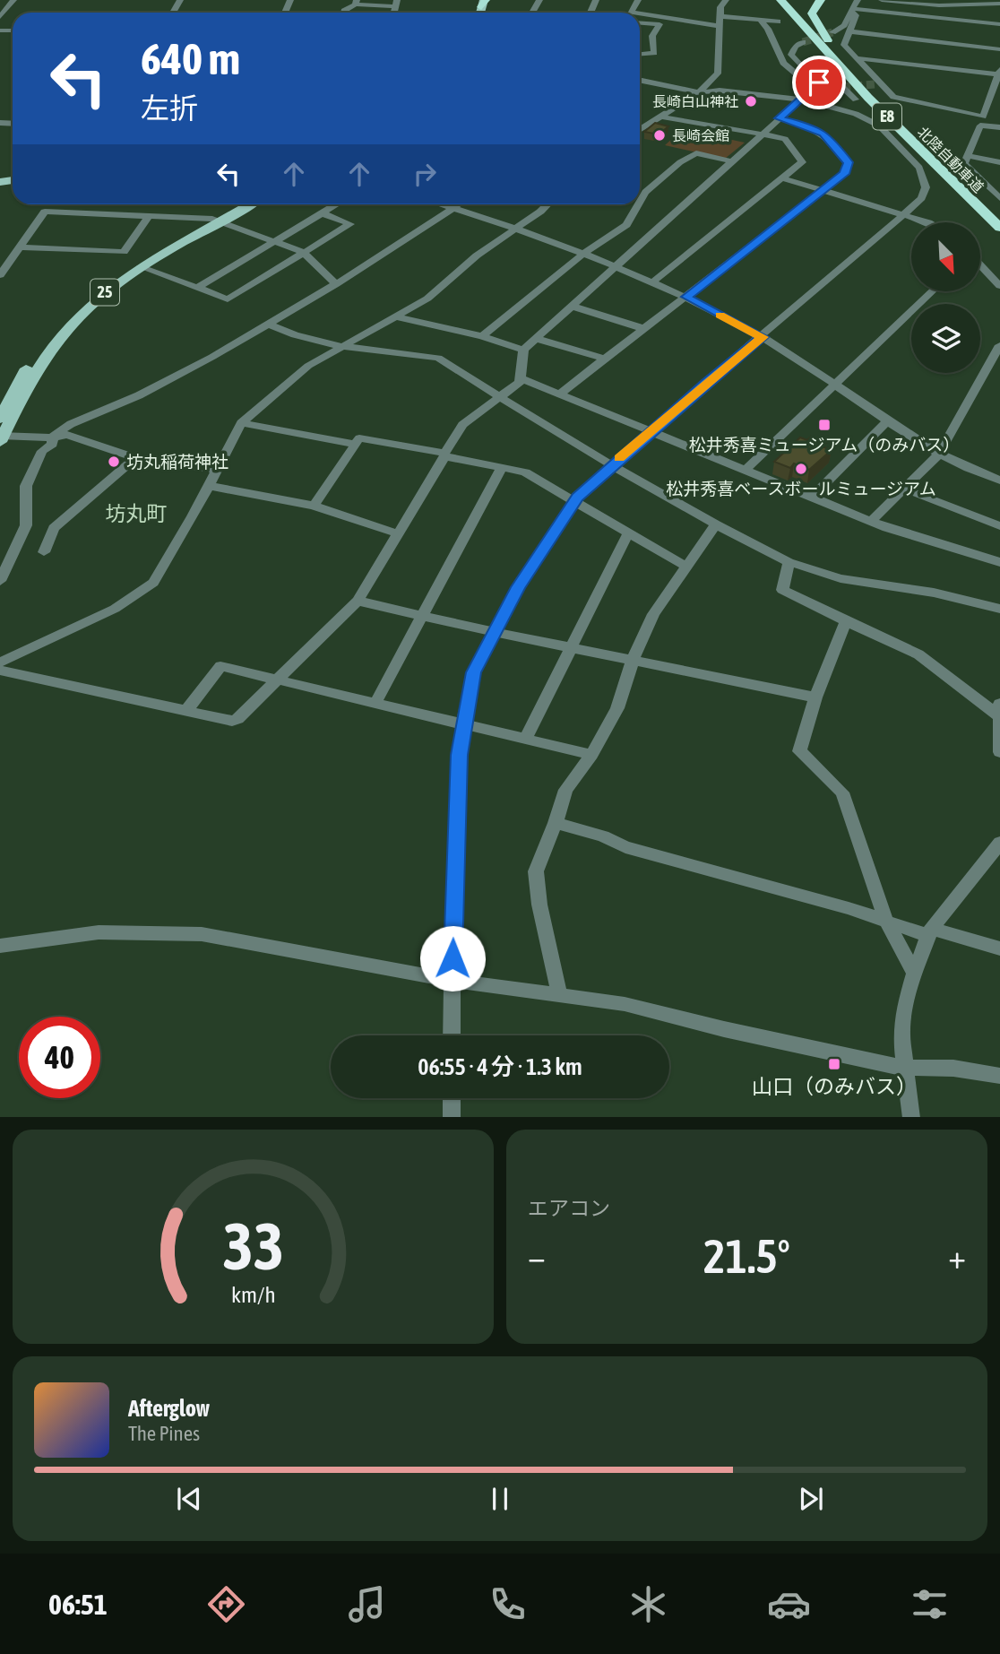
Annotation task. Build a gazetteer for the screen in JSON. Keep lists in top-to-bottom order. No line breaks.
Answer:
{"streets":{"highway":["E8","北陸自動車道"],"main road":["25"]},"districts":["坊丸町"],"places":{"other":["長崎白山神社","長崎会館","坊丸稲荷神社","松井秀喜ベースボールミュージアム"],"transit":["松井秀喜ミュージアム（のみバス）","山口（のみバス）"]},"north":"bottom right","page":{"turn":["640 m","左折"],"limit":"40","trip":"06:55 · 4 分 · 1.3 km","tile":"エアコン","heat":["−","21.5°","+"],"song":["Afterglow","The Pines"],"tabs":"06:51","gauge":["33","km/h"]}}
